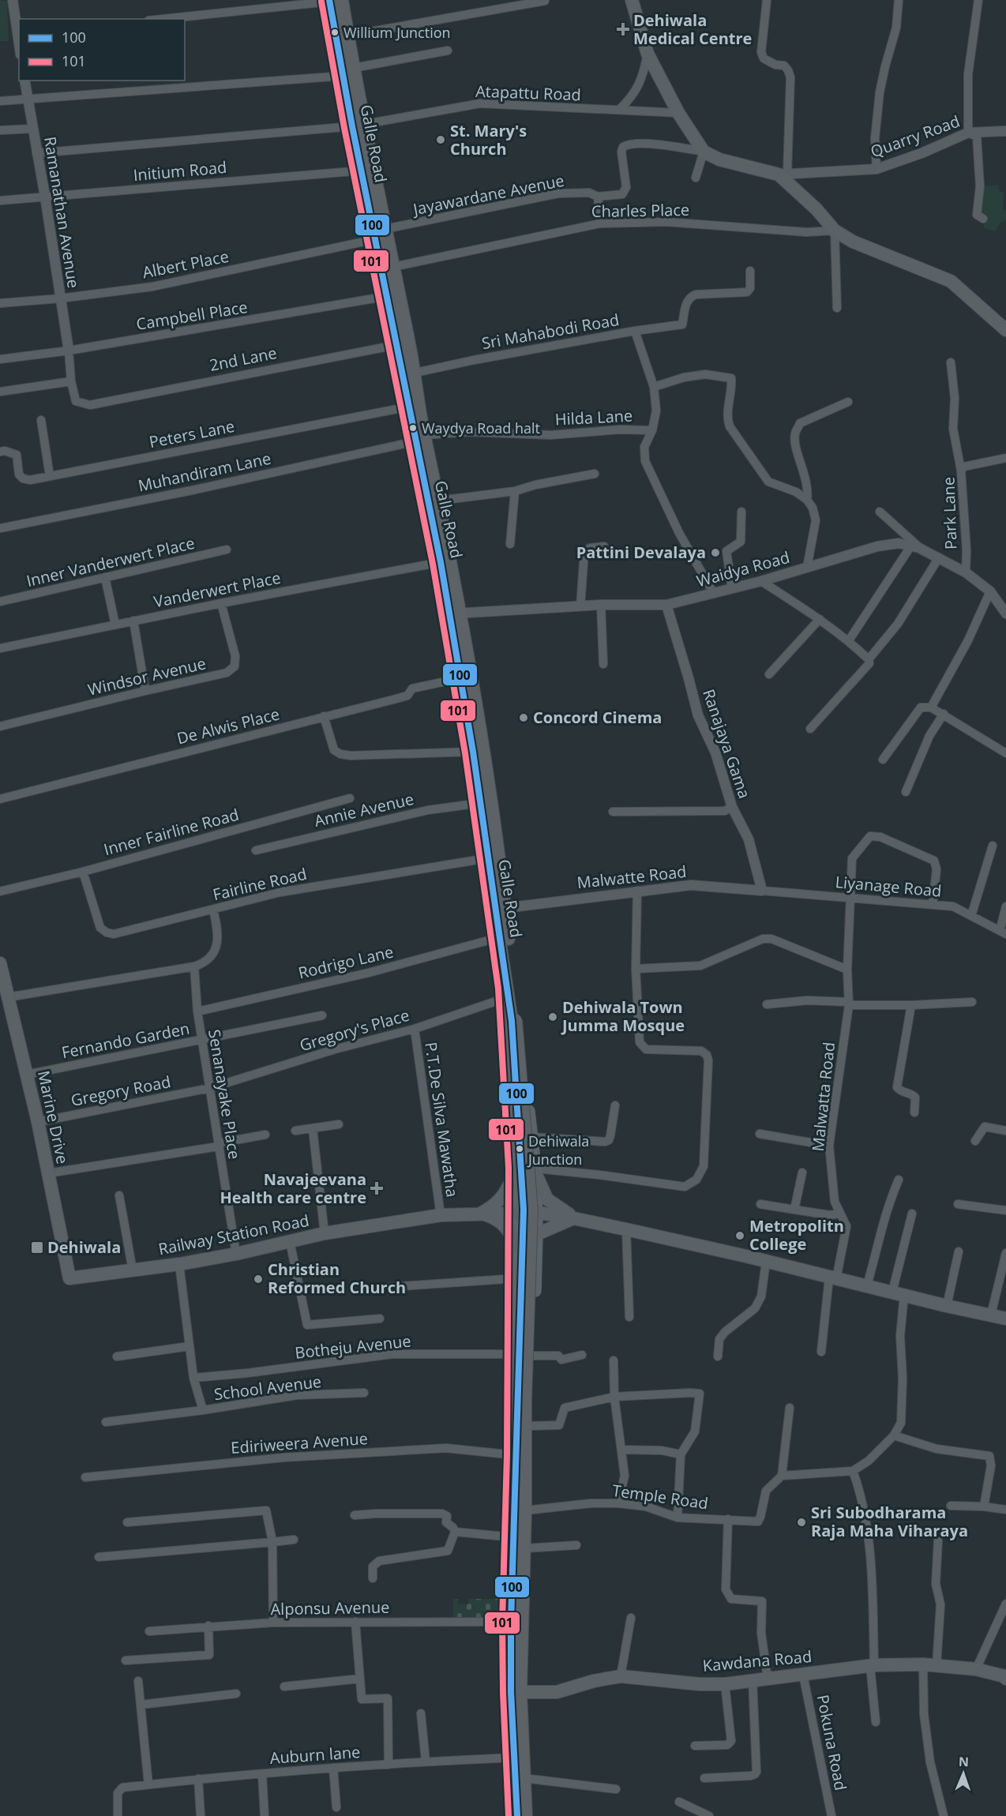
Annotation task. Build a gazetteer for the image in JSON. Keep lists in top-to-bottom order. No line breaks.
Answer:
{"streets":{"highway":["Galle Road"],"main road":["Marine Drive","Railway Station Road","Kawdana Road"],"street":["Atapattu Road","Quarry Road","Initium Road","Jayawardane Avenue","Charles Place","Ramanathan Avenue","Albert Place","Campbell Place","Sri Mahabodi Road","2nd Lane","Hilda Lane","Peters Lane","Muhandiram Lane","Park Lane","Inner Vanderwert Place","Waidya Road","Vanderwert Place","Windsor Avenue","De Alwis Place","Ranajaya Gama","Annie Avenue","Inner Fairline Road","Malwatte Road","Fairline Road","Liyanage Road","Rodrigo Lane","Gregory's Place","Fernando Garden","Gregory Road","Senanayake Place","Malwatta Road","P.T.De Silva Mawatha","Botheju Avenue","School Avenue","Ediriweera Avenue","Temple Road","Alponsu Avenue","Pokuna Road","Auburn lane"]},"crossings":[["Atapattu Road","Galle Road"],["Atapattu Road","Ramanathan Avenue"],["Galle Road","Initium Road"],["Galle Road","Jayawardane Avenue"],["Galle Road","Charles Place"],["Galle Road","Albert Place"],["Galle Road","Campbell Place"],["Galle Road","Sri Mahabodi Road"],["Galle Road","2nd Lane"],["Galle Road","Hilda Lane"],["Galle Road","Peters Lane"],["Galle Road","Muhandiram Lane"],["Galle Road","Waidya Road"],["Galle Road","Vanderwert Place"],["Galle Road","De Alwis Place"],["Galle Road","Annie Avenue"],["Galle Road","Malwatte Road"],["Galle Road","Fairline Road"],["Galle Road","Rodrigo Lane"],["Galle Road","Gregory's Place"],["Galle Road","Ediriweera Avenue"],["Galle Road","Temple Road"],["Galle Road","Alponsu Avenue"],["Galle Road","Kawdana Road"],["Galle Road","Auburn lane"],["Initium Road","Ramanathan Avenue"],["Ramanathan Avenue","Albert Place"],["Ramanathan Avenue","Campbell Place"],["Sri Mahabodi Road","Hilda Lane"],["Sri Mahabodi Road","Waidya Road"],["Hilda Lane","Muhandiram Lane"],["Park Lane","Waidya Road"],["Waidya Road","Ranajaya Gama"],["Vanderwert Place","Windsor Avenue"],["Ranajaya Gama","Malwatte Road"],["Ranajaya Gama","Liyanage Road"],["Inner Fairline Road","Fairline Road"],["Malwatte Road","Liyanage Road"],["Liyanage Road","Malwatta Road"],["Rodrigo Lane","Senanayake Place"],["Gregory's Place","Gregory Road"],["Gregory's Place","Senanayake Place"],["Gregory's Place","P.T.De Silva Mawatha"],["Fernando Garden","Senanayake Place"],["Fernando Garden","Marine Drive"],["Gregory Road","Senanayake Place"],["Gregory Road","Marine Drive"],["Senanayake Place","Railway Station Road"],["Malwatta Road","Railway Station Road"],["Marine Drive","Railway Station Road"],["P.T.De Silva Mawatha","Railway Station Road"],["Railway Station Road","School Avenue"],["Botheju Avenue","School Avenue"],["Kawdana Road","Pokuna Road"]],"places":{"health":["Dehiwala Medical Centre","Navajeevana Health care centre"],"other":["Willium Junction","St. Mary's Church","Waydya Road halt","Pattini Devalaya","Concord Cinema","Dehiwala Town Jumma Mosque","Dehiwala Junction","Metropolitn College","Christian Reformed Church","Sri Subodharama Raja Maha Viharaya"],"transit":["Dehiwala"]},"lines":["transit line 100","transit line 101"],"legend":["100","101"],"north":"top"}
